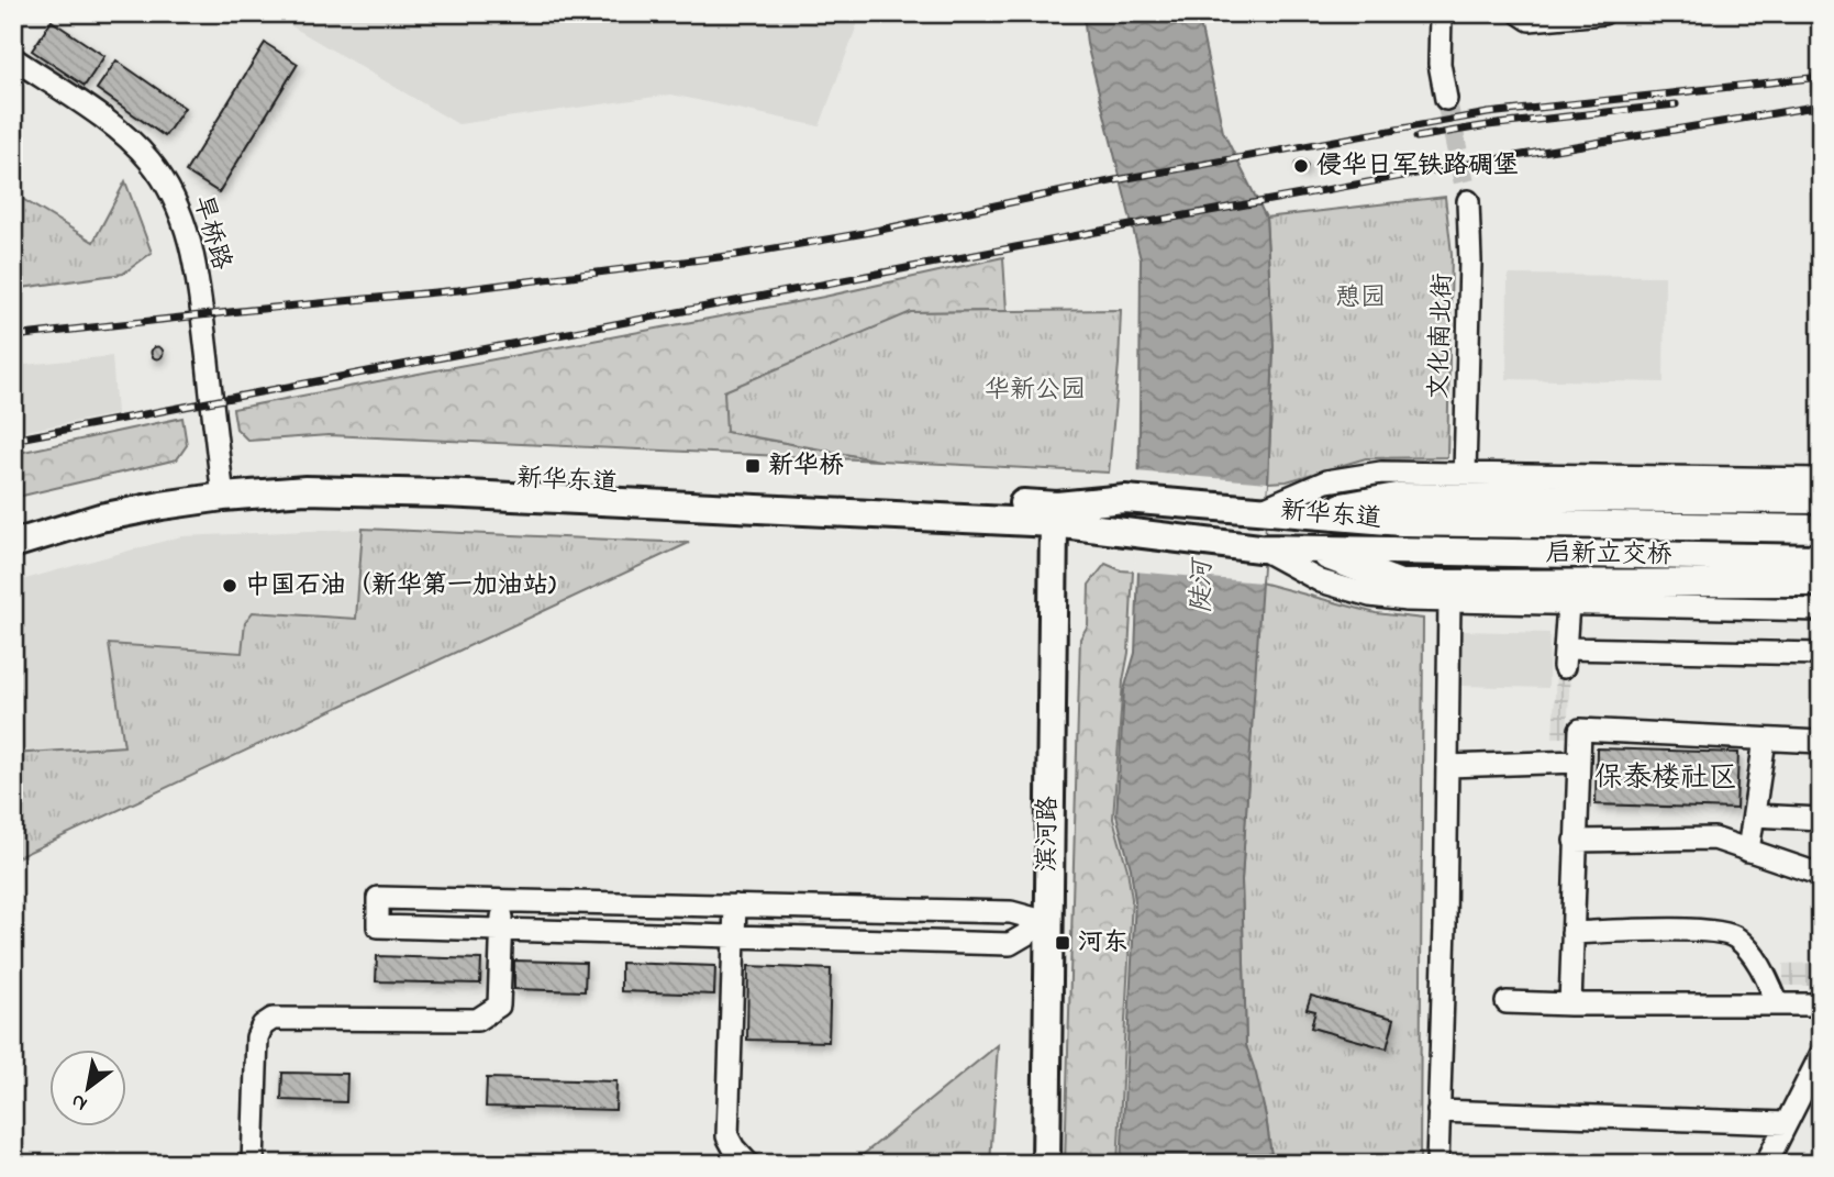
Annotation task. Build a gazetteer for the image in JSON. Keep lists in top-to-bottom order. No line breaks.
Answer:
{"streets":{"main road":["新华东道","启新立交桥","滨河路"],"street":["旱桥路","文化南北街"]},"crossings":[["旱桥路","新华东道"],["新华东道","启新立交桥"],["新华东道","滨河路"]],"districts":["保泰楼社区"],"water":["陡河"],"parks":["憩园","华新公园"],"places":{"other":["侵华日军铁路碉堡","中国石油（新华第一加油站)"],"transit":["新华桥","河东"]},"north":"bottom left"}
